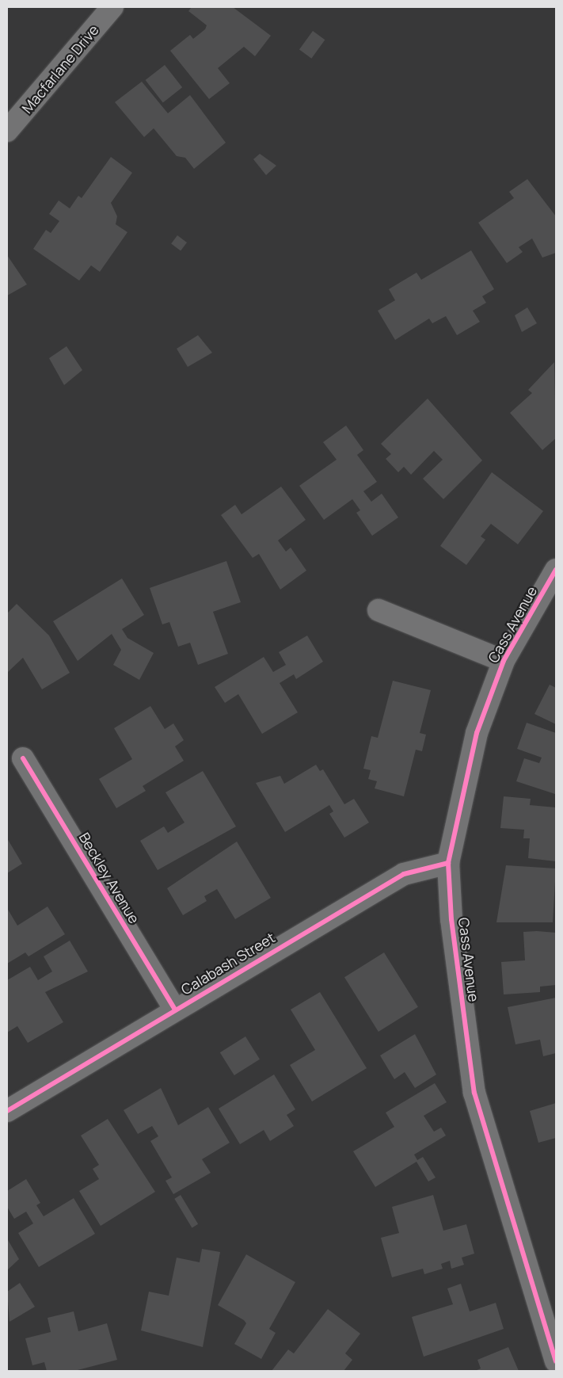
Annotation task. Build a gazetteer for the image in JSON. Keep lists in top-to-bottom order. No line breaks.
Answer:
{"streets":{"street":["Macfarlane Drive","Cass Avenue","Beckley Avenue","Calabash Street"]},"crossings":[["Cass Avenue","Calabash Street"],["Beckley Avenue","Calabash Street"]]}
